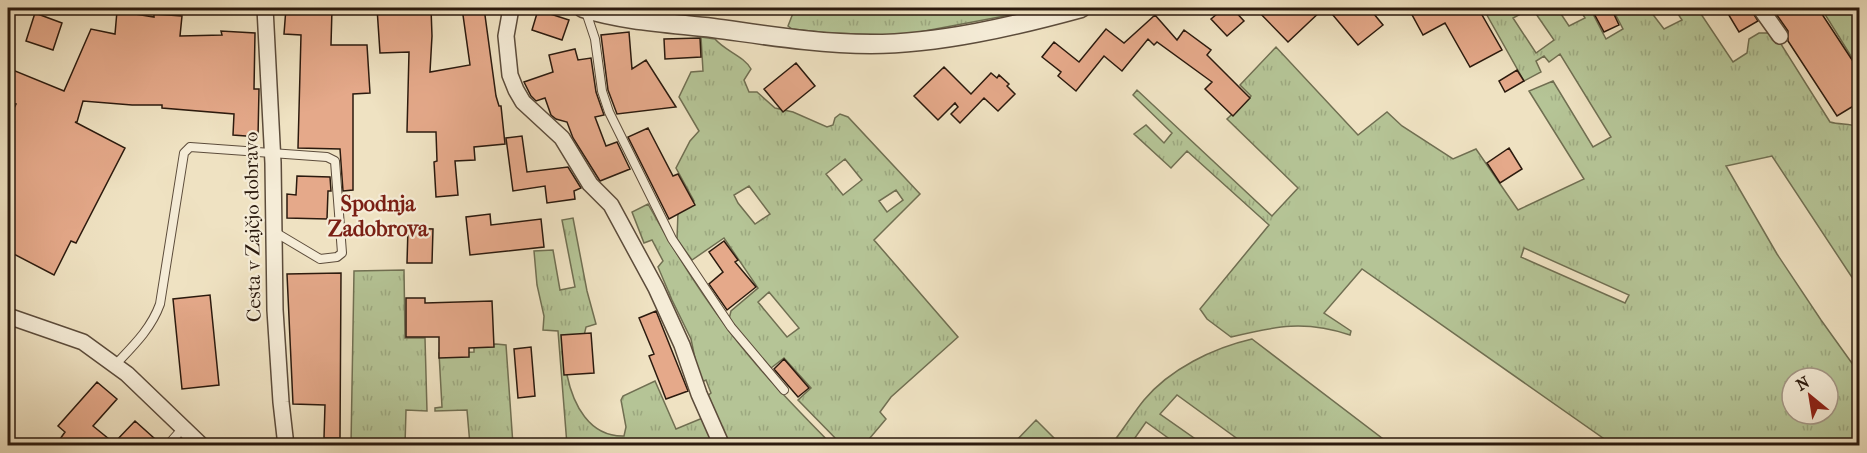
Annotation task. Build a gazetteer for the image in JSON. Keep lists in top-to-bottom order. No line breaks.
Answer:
{"streets":{"street":["Cesta v Zajčjo dobravo"]},"districts":["Spodnja Zadobrova"],"north":"top left"}
